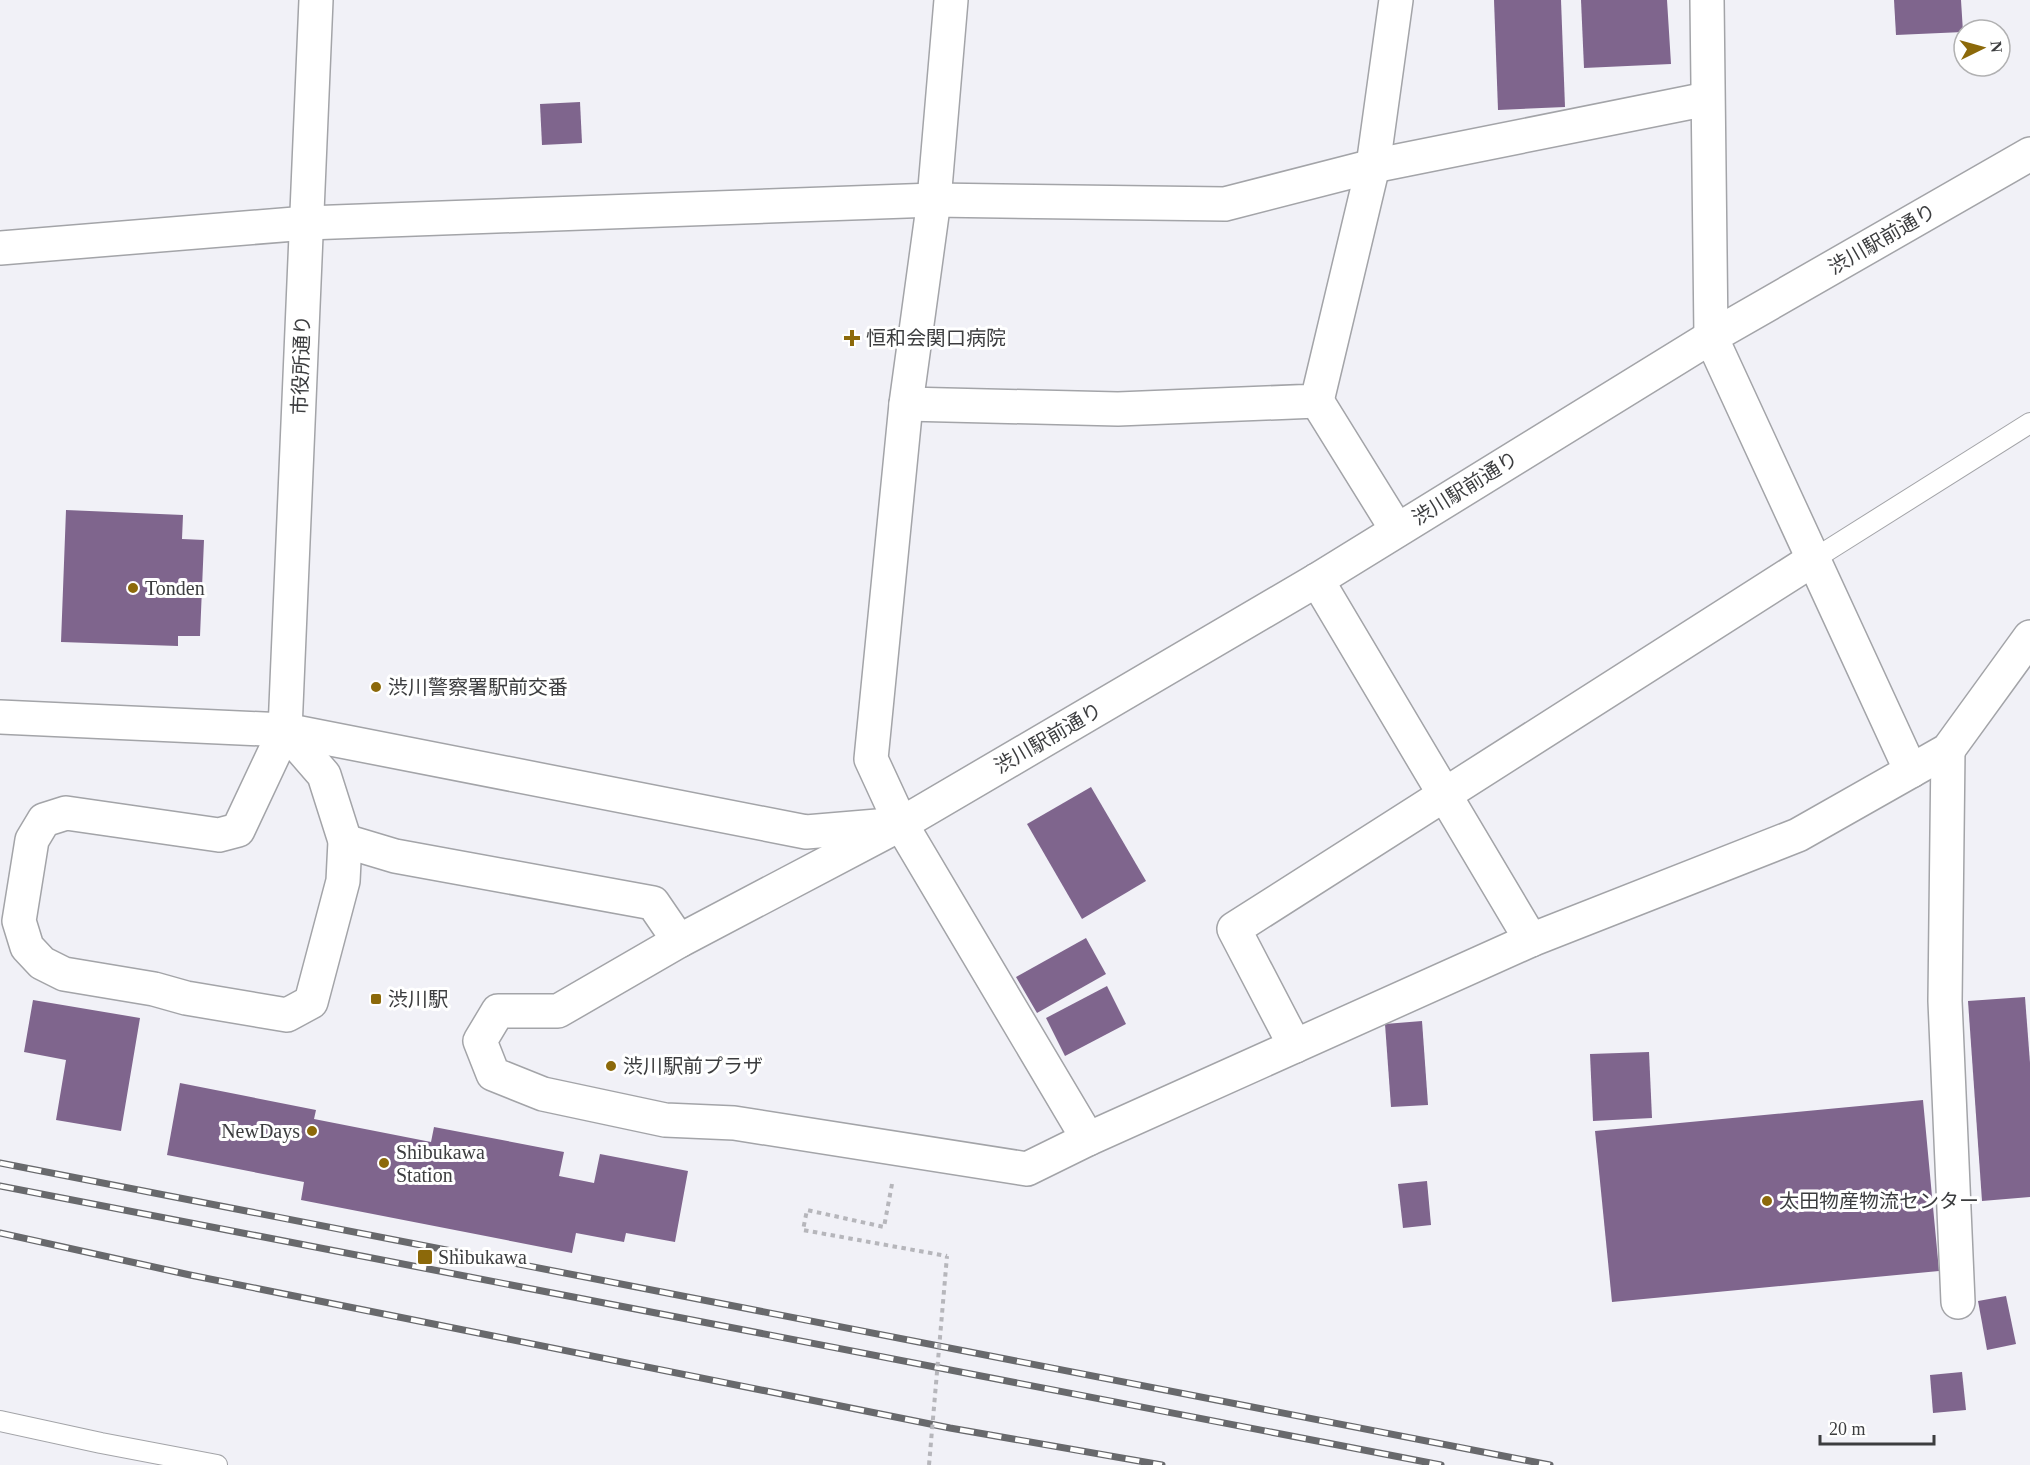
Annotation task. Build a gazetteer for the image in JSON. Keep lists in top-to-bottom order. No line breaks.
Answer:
{"streets":{"street":["渋川駅前通り","市役所通り"]},"places":{"health":["恒和会関口病院"],"other":["Tonden","渋川警察署駅前交番","渋川駅前プラザ","NewDays","Shibukawa Station","太田物産物流センター"],"transit":["渋川駅","Shibukawa"]},"scale_bar":"20 m","north":"right"}
